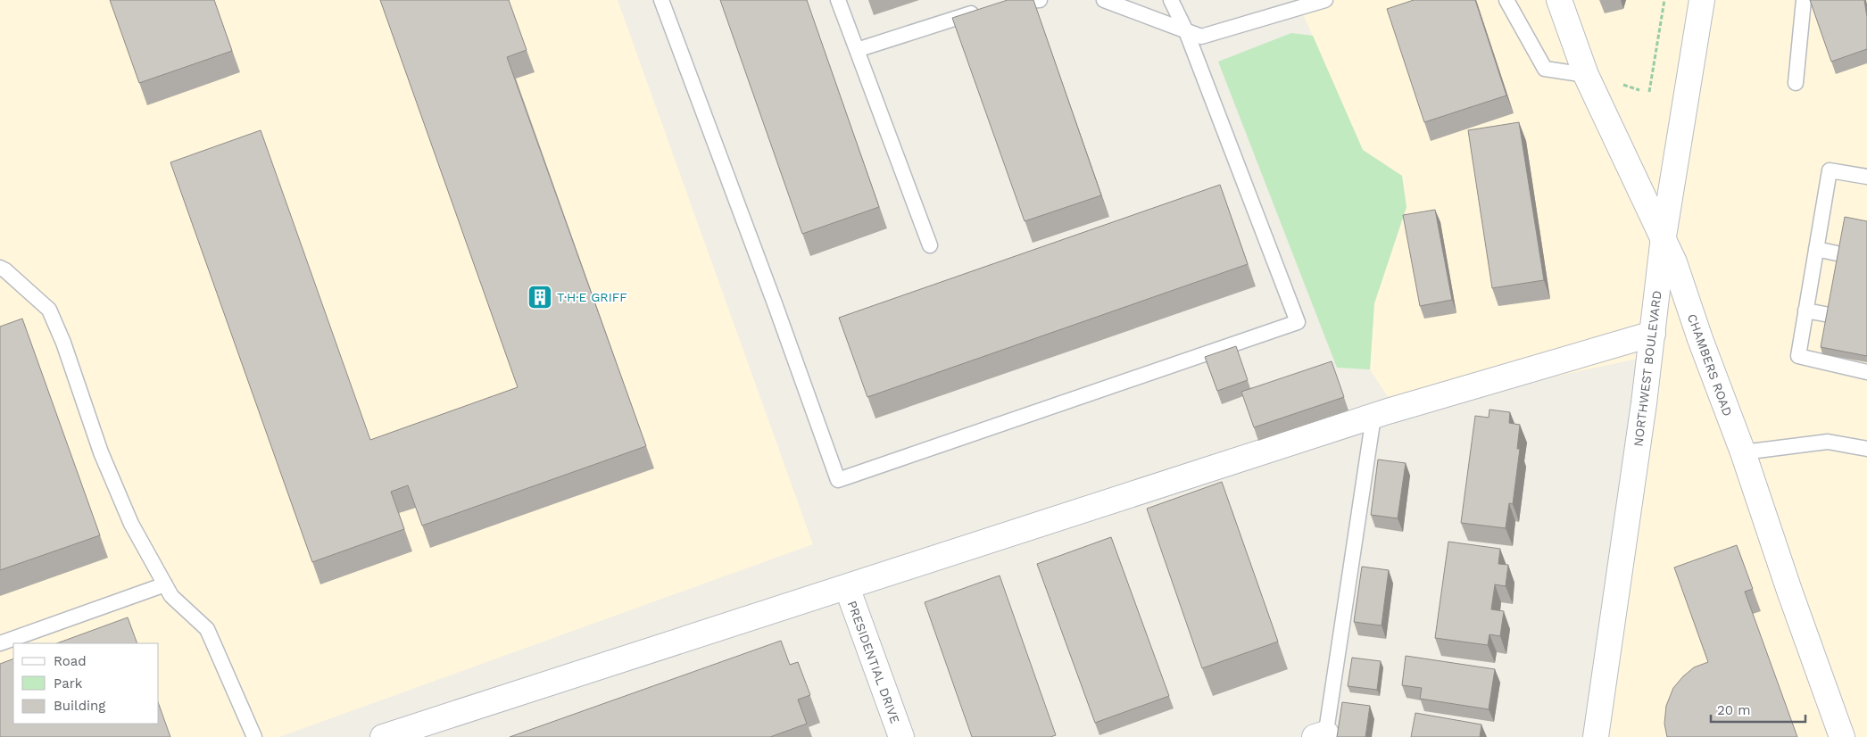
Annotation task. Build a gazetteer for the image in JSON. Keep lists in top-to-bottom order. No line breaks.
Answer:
{"streets":{"street":["CHAMBERS ROAD","NORTHWEST BOULEVARD","PRESIDENTIAL DRIVE"]},"crossings":[["CHAMBERS ROAD","NORTHWEST BOULEVARD"]],"places":{"building":["T·H·E GRIFF"]},"legend":["Road","Park","Building"],"scale_bar":"20 m"}
